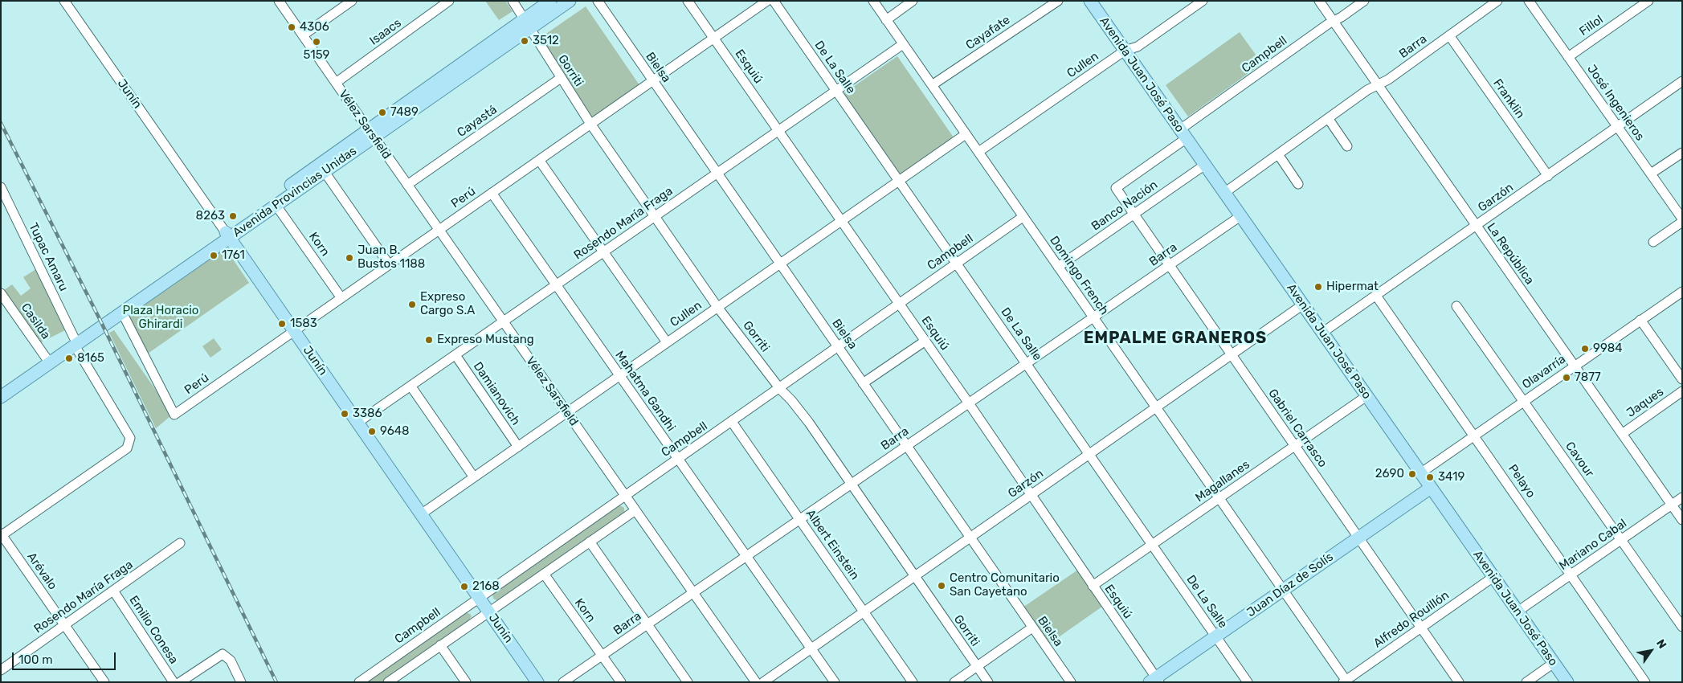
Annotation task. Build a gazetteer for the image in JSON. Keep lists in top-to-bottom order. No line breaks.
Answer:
{"streets":{"main road":["Avenida Juan José Paso","Junín","Avenida Provincias Unidas","Juan Díaz de Solís"],"street":["Fillol","Isaacs","Cayafate","Barra","Campbell","Cullen","Esquiú","Bielsa","De La Salle","Gorriti","Franklin","José Ingenieros","Cayastá","Vélez Sarsfield","Perú","Garzón","Banco Nación","Rosendo María Fraga","Korn","La República","Tupac Amaru","Domingo French","Casilda","Olavarría","Mahatma Gandhi","Damianovich","Jaques","Gabriel Carrasco","Cavour","Magallanes","Pelayo","Albert Einstein","Mariano Cabal","Arévalo","Alfredo Rouillón","Emilio Conesa"]},"crossings":[["Fillol","José Ingenieros"],["Isaacs","Vélez Sarsfield"],["Cayafate","Domingo French"],["Barra","Esquiú"],["Barra","Bielsa"],["Barra","De La Salle"],["Barra","Gorriti"],["Barra","Avenida Juan José Paso"],["Barra","Franklin"],["Barra","Vélez Sarsfield"],["Barra","Korn"],["Barra","La República"],["Barra","Domingo French"],["Barra","Mahatma Gandhi"],["Barra","Gabriel Carrasco"],["Barra","Albert Einstein"],["Campbell","Esquiú"],["Campbell","Bielsa"],["Campbell","De La Salle"],["Campbell","Gorriti"],["Campbell","Avenida Juan José Paso"],["Campbell","Junín"],["Campbell","Vélez Sarsfield"],["Campbell","La República"],["Campbell","Domingo French"],["Campbell","Mahatma Gandhi"],["Campbell","Gabriel Carrasco"],["Campbell","Albert Einstein"],["Cullen","Esquiú"],["Cullen","Bielsa"],["Cullen","De La Salle"],["Cullen","Gorriti"],["Cullen","Avenida Juan José Paso"],["Cullen","Junín"],["Cullen","Vélez Sarsfield"],["Cullen","Domingo French"],["Cullen","Mahatma Gandhi"],["Cullen","Damianovich"],["Esquiú","Perú"],["Esquiú","Garzón"],["Esquiú","Rosendo María Fraga"],["Esquiú","Magallanes"],["Esquiú","Juan Díaz de Solís"],["Bielsa","Perú"],["Bielsa","Garzón"],["Bielsa","Rosendo María Fraga"],["De La Salle","Garzón"],["De La Salle","Rosendo María Fraga"],["De La Salle","Magallanes"],["De La Salle","Juan Díaz de Solís"],["Gorriti","Cayastá"],["Gorriti","Avenida Provincias Unidas"],["Gorriti","Perú"],["Gorriti","Garzón"],["Gorriti","Rosendo María Fraga"],["Avenida Juan José Paso","Garzón"],["Avenida Juan José Paso","Banco Nación"],["Avenida Juan José Paso","Olavarría"],["Avenida Juan José Paso","Magallanes"],["Avenida Juan José Paso","Mariano Cabal"],["Avenida Juan José Paso","Juan Díaz de Solís"],["Avenida Juan José Paso","Alfredo Rouillón"],["Junín","Avenida Provincias Unidas"],["Junín","Perú"],["Junín","Rosendo María Fraga"],["Franklin","Garzón"],["José Ingenieros","Garzón"],["Cayastá","Vélez Sarsfield"],["Vélez Sarsfield","Avenida Provincias Unidas"],["Vélez Sarsfield","Perú"],["Vélez Sarsfield","Rosendo María Fraga"],["Avenida Provincias Unidas","Perú"],["Avenida Provincias Unidas","Korn"],["Avenida Provincias Unidas","Tupac Amaru"],["Avenida Provincias Unidas","Casilda"],["Perú","Korn"],["Perú","Mahatma Gandhi"],["Garzón","La República"],["Garzón","Domingo French"],["Garzón","Mahatma Gandhi"],["Garzón","Gabriel Carrasco"],["Garzón","Pelayo"],["Garzón","Albert Einstein"],["Banco Nación","Domingo French"],["Banco Nación","Gabriel Carrasco"],["Rosendo María Fraga","Domingo French"],["Rosendo María Fraga","Mahatma Gandhi"],["Rosendo María Fraga","Damianovich"],["Rosendo María Fraga","Arévalo"],["Rosendo María Fraga","Emilio Conesa"],["La República","Olavarría"],["La República","Jaques"],["La República","Mariano Cabal"],["Tupac Amaru","Arévalo"],["Domingo French","Magallanes"],["Domingo French","Juan Díaz de Solís"],["Domingo French","Alfredo Rouillón"],["Olavarría","Cavour"],["Olavarría","Pelayo"],["Gabriel Carrasco","Magallanes"],["Gabriel Carrasco","Juan Díaz de Solís"],["Gabriel Carrasco","Alfredo Rouillón"],["Cavour","Mariano Cabal"],["Pelayo","Mariano Cabal"]],"districts":["EMPALME GRANEROS"],"parks":["Plaza Horacio Ghirardi"],"places":["4306","3512","5159","7489","8263","1761","Juan B. Bustos 1188","Hipermat","Expreso Cargo S.A","1583","Expreso Mustang","9984","8165","7877","3386","9648","2690","3419","Centro Comunitario San Cayetano","2168"],"scale_bar":"100 m","north":"top right"}
